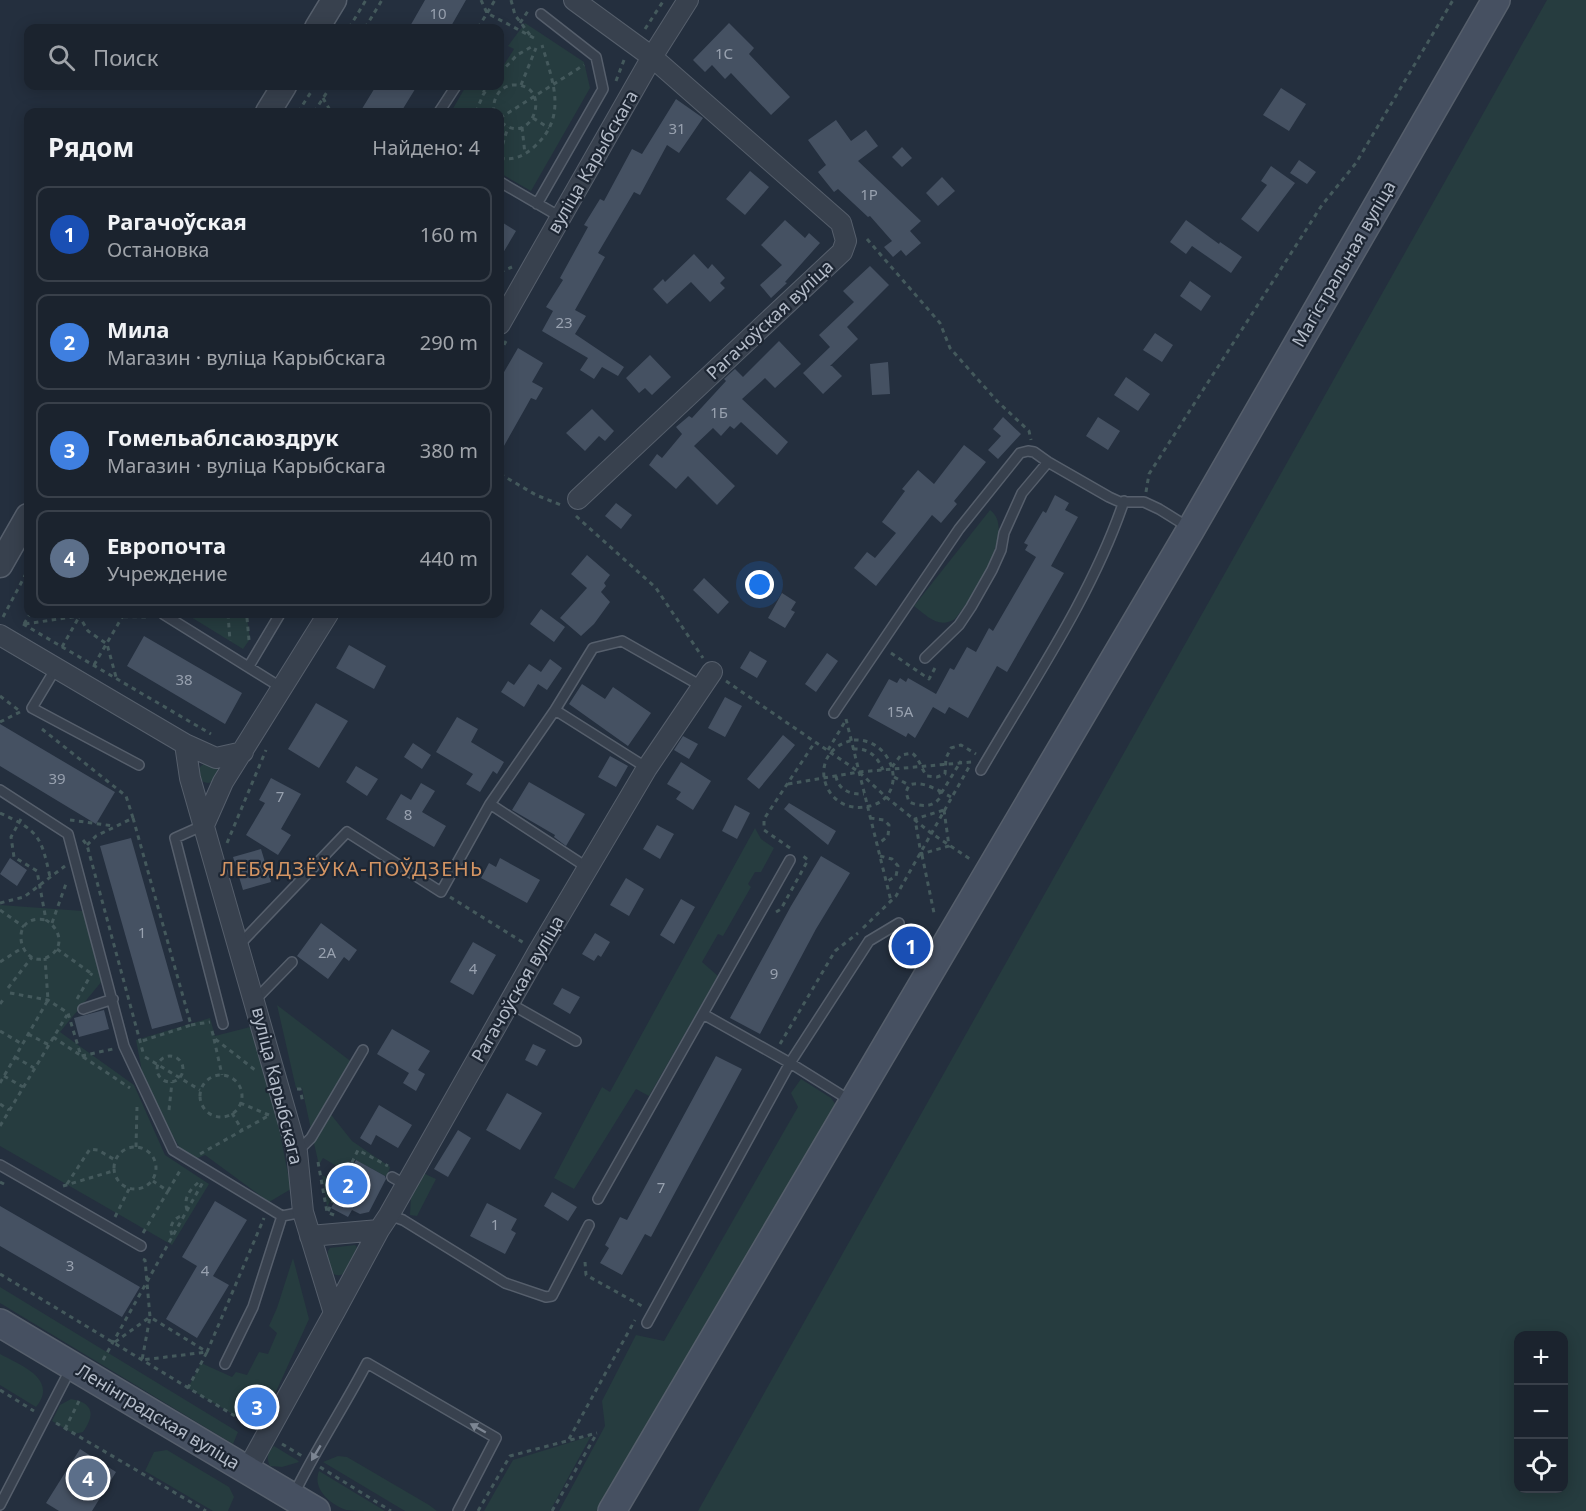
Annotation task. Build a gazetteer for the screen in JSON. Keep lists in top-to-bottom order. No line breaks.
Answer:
{"streets":{"main road":["Магістральная вуліца","Ленінградская вуліца"],"street":["вуліца Карыбскага","Рагачоўская вуліца"]},"crossings":[["вуліца Карыбскага","Рагачоўская вуліца"]],"districts":["ЛЕБЯДЗЁЎКА-ПОЎДЗЕНЬ"],"house_numbers":["10","1С","31","1Р","23","1Б","38","15А","39","7","8","1","2А","4","9","7","1","3","4"],"page":{"search":"Поиск","heading":["Рядом","Найдено: 4"],"list":[{"mark":"1","name":"Рагачоўская","note":"Остановка","value":"160 m"},{"mark":"2","name":"Мила","note":"Магазин · вуліца Карыбскага","value":"290 m"},{"mark":"3","name":"Гомельаблсаюздрук","note":"Магазин · вуліца Карыбскага","value":"380 m"},{"mark":"4","name":"Европочта","note":"Учреждение","value":"440 m"}],"pins":["1","2","3","4"],"map_buttons":["+","−"]}}
